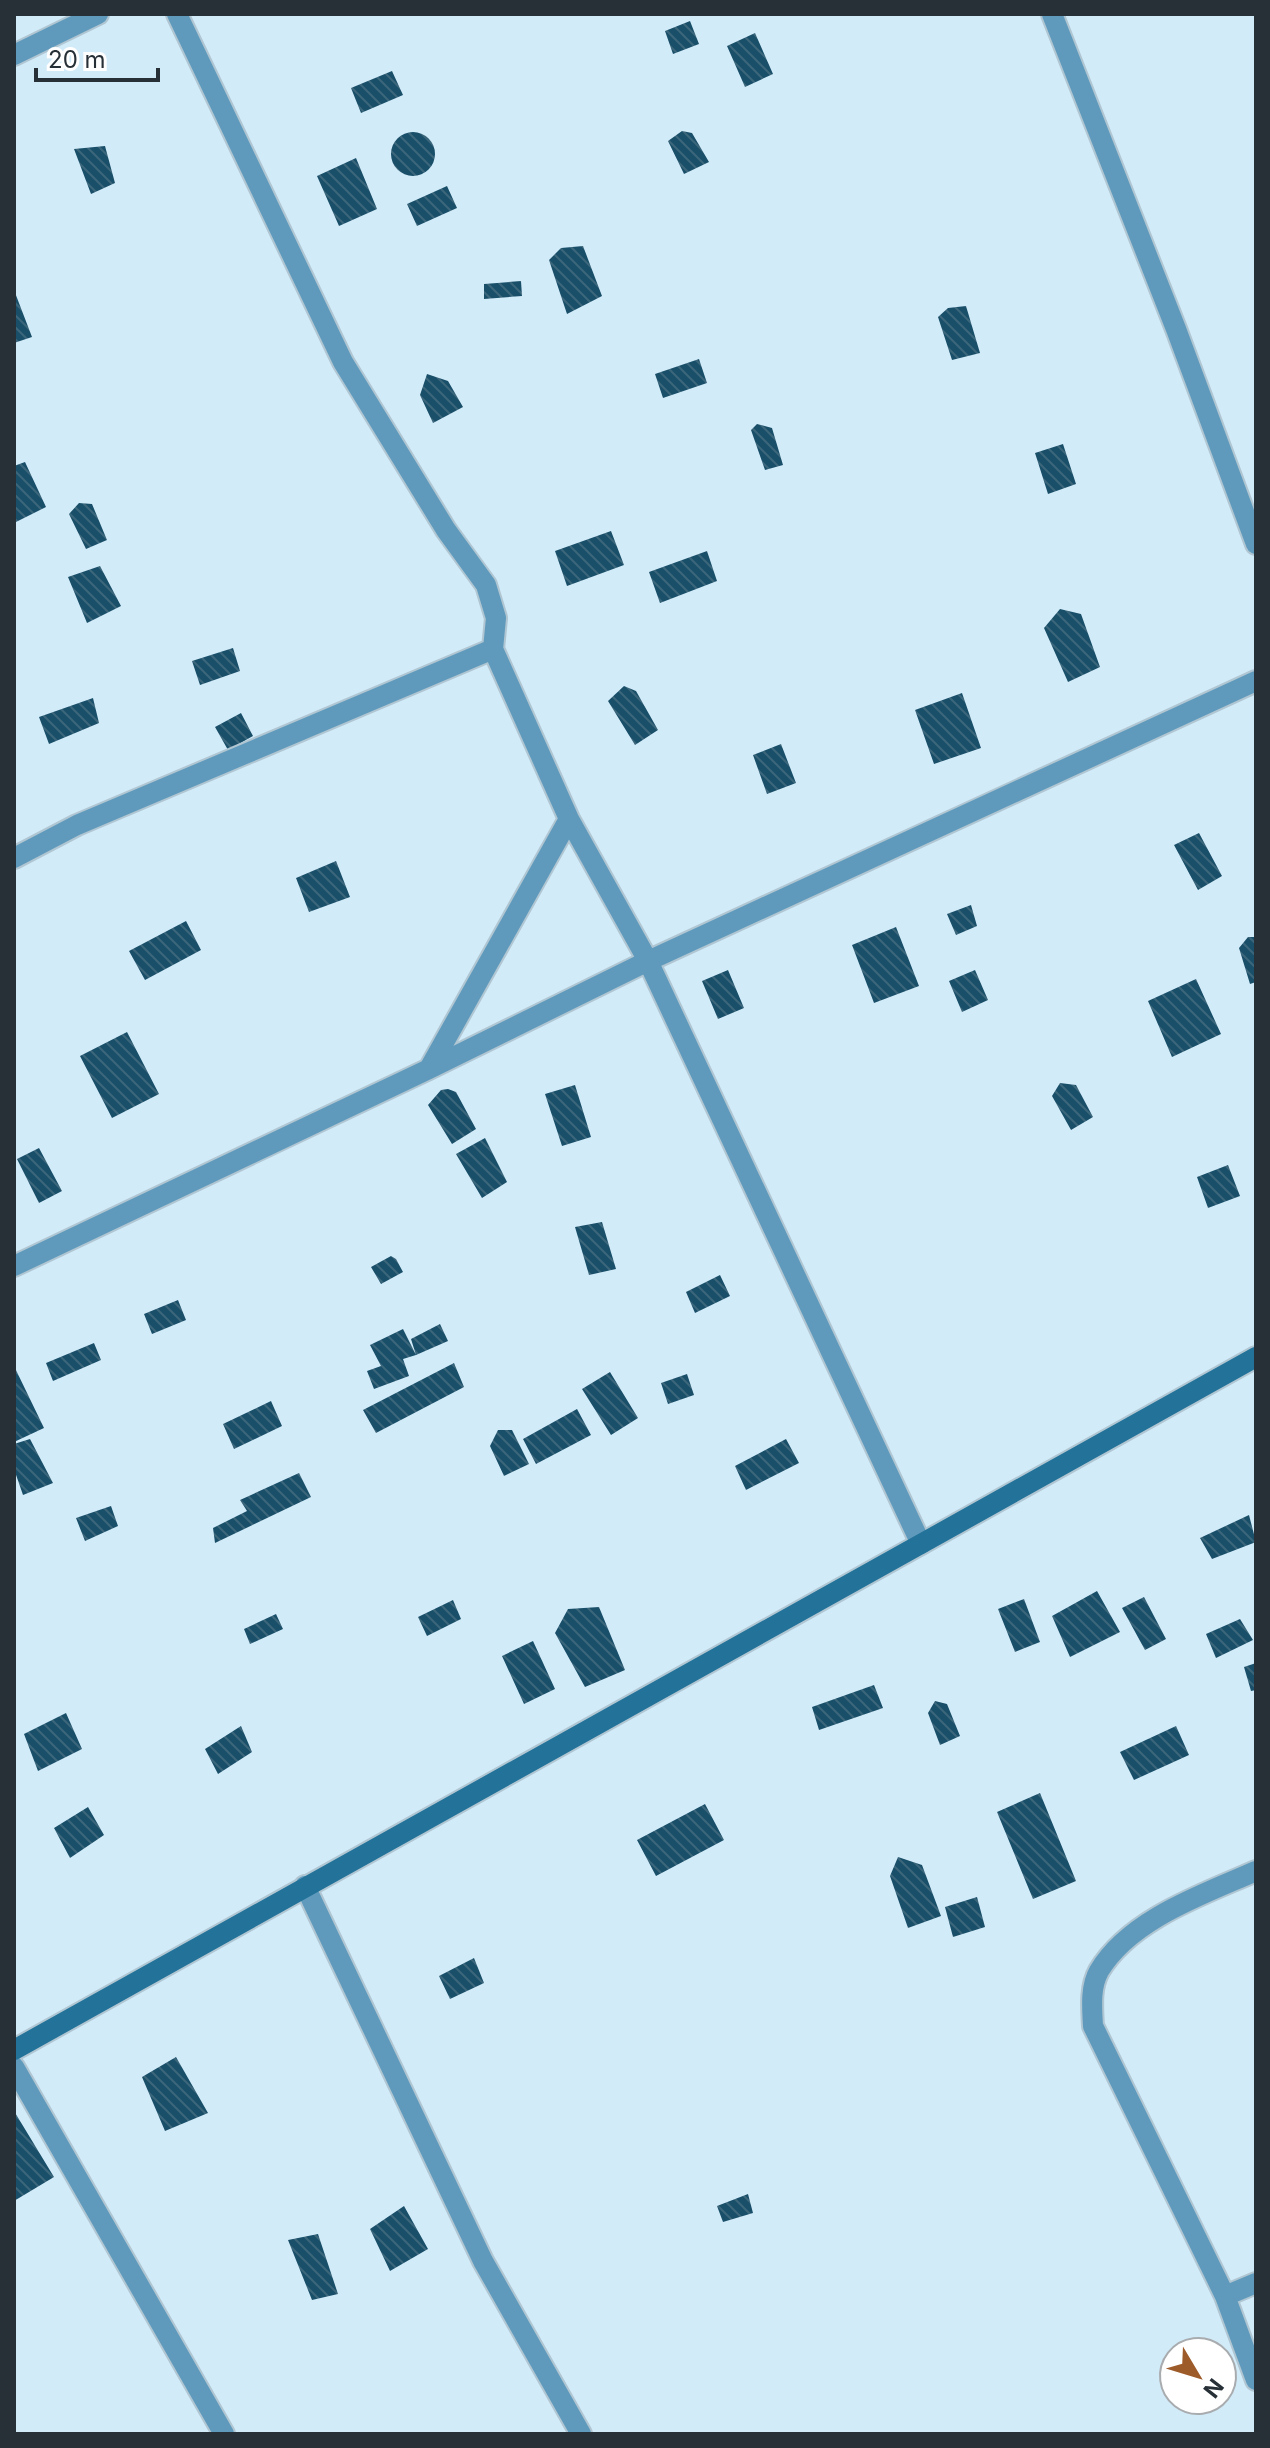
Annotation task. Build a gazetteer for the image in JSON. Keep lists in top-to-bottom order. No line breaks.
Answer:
{"scale_bar":"20 m","north":"bottom right"}
